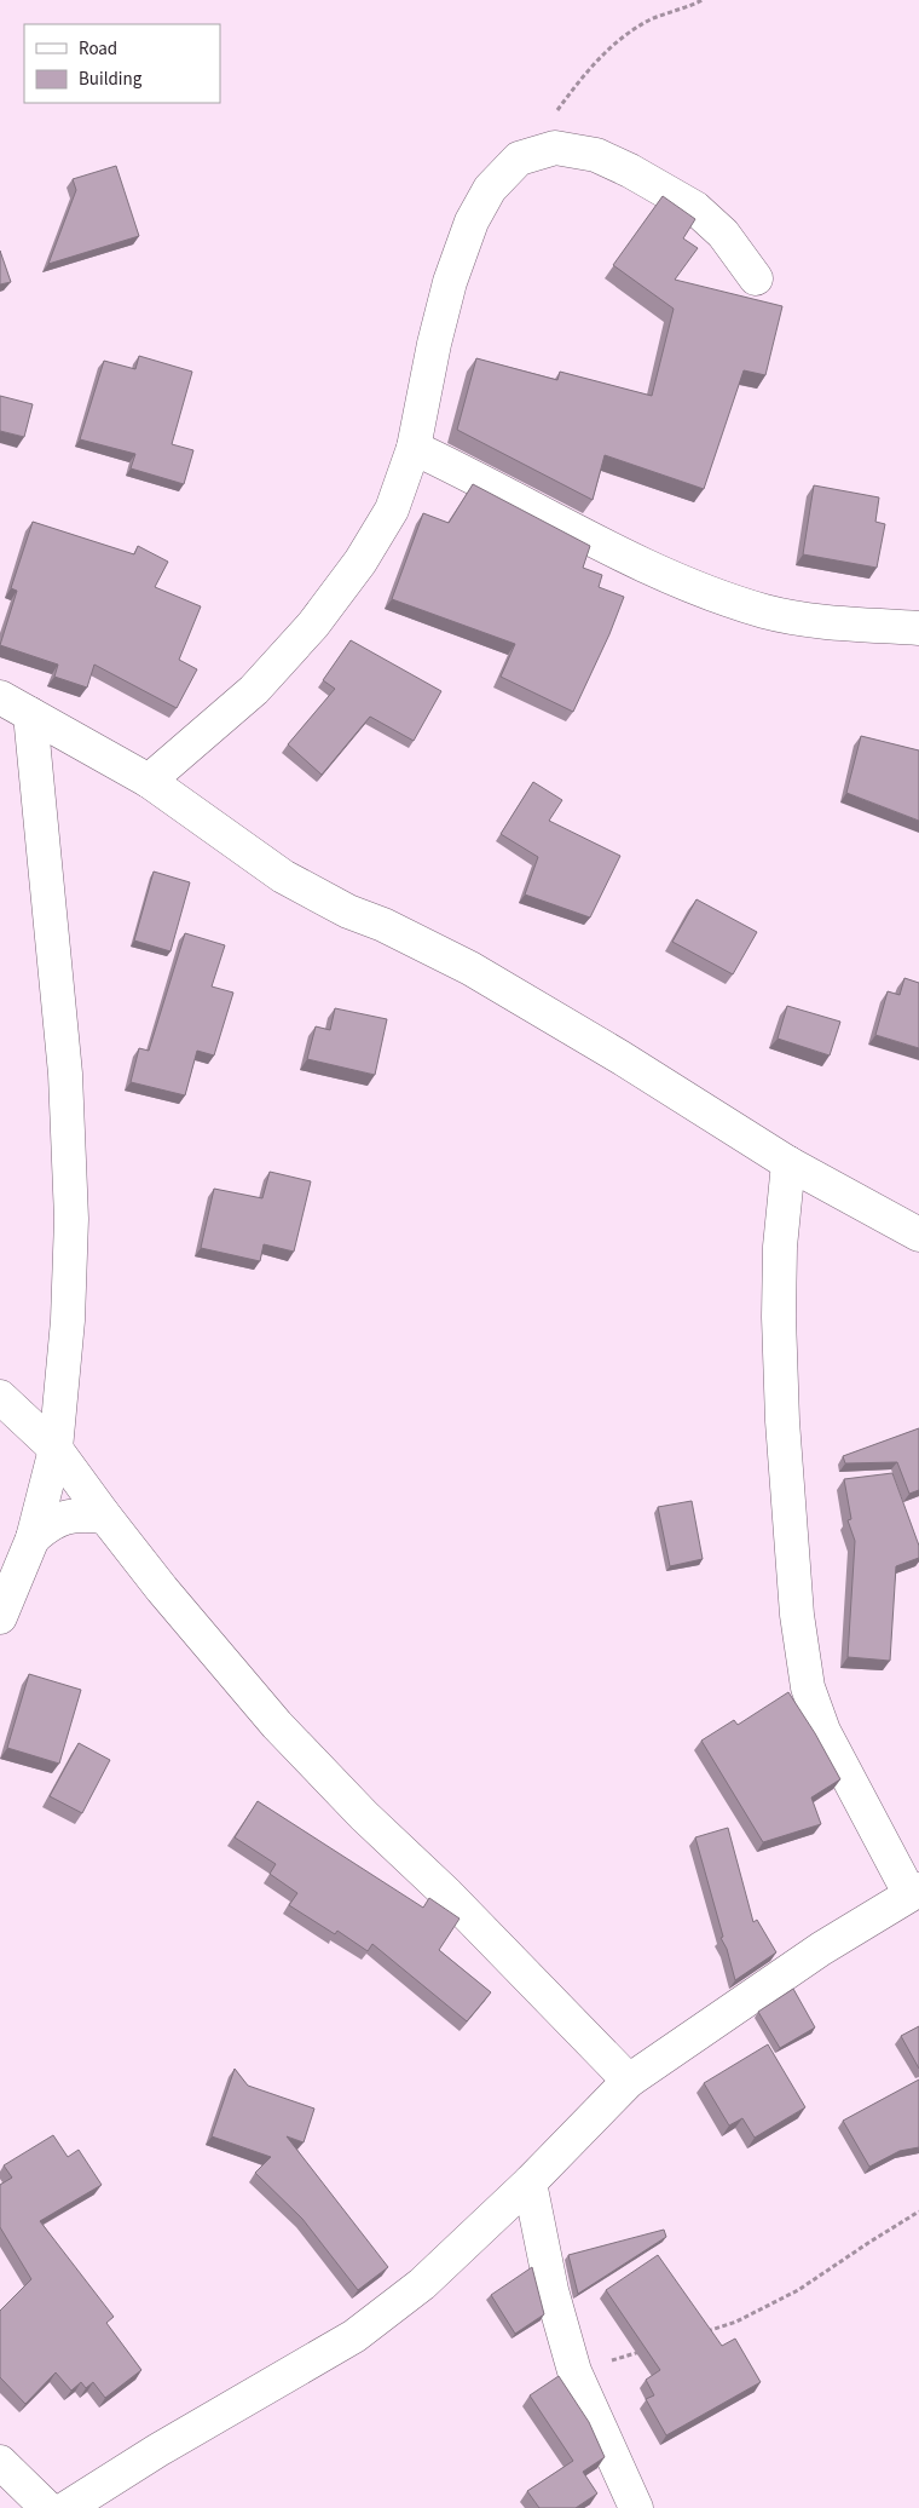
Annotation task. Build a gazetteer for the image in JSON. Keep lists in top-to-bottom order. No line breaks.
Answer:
{"legend":["Road","Building"]}
